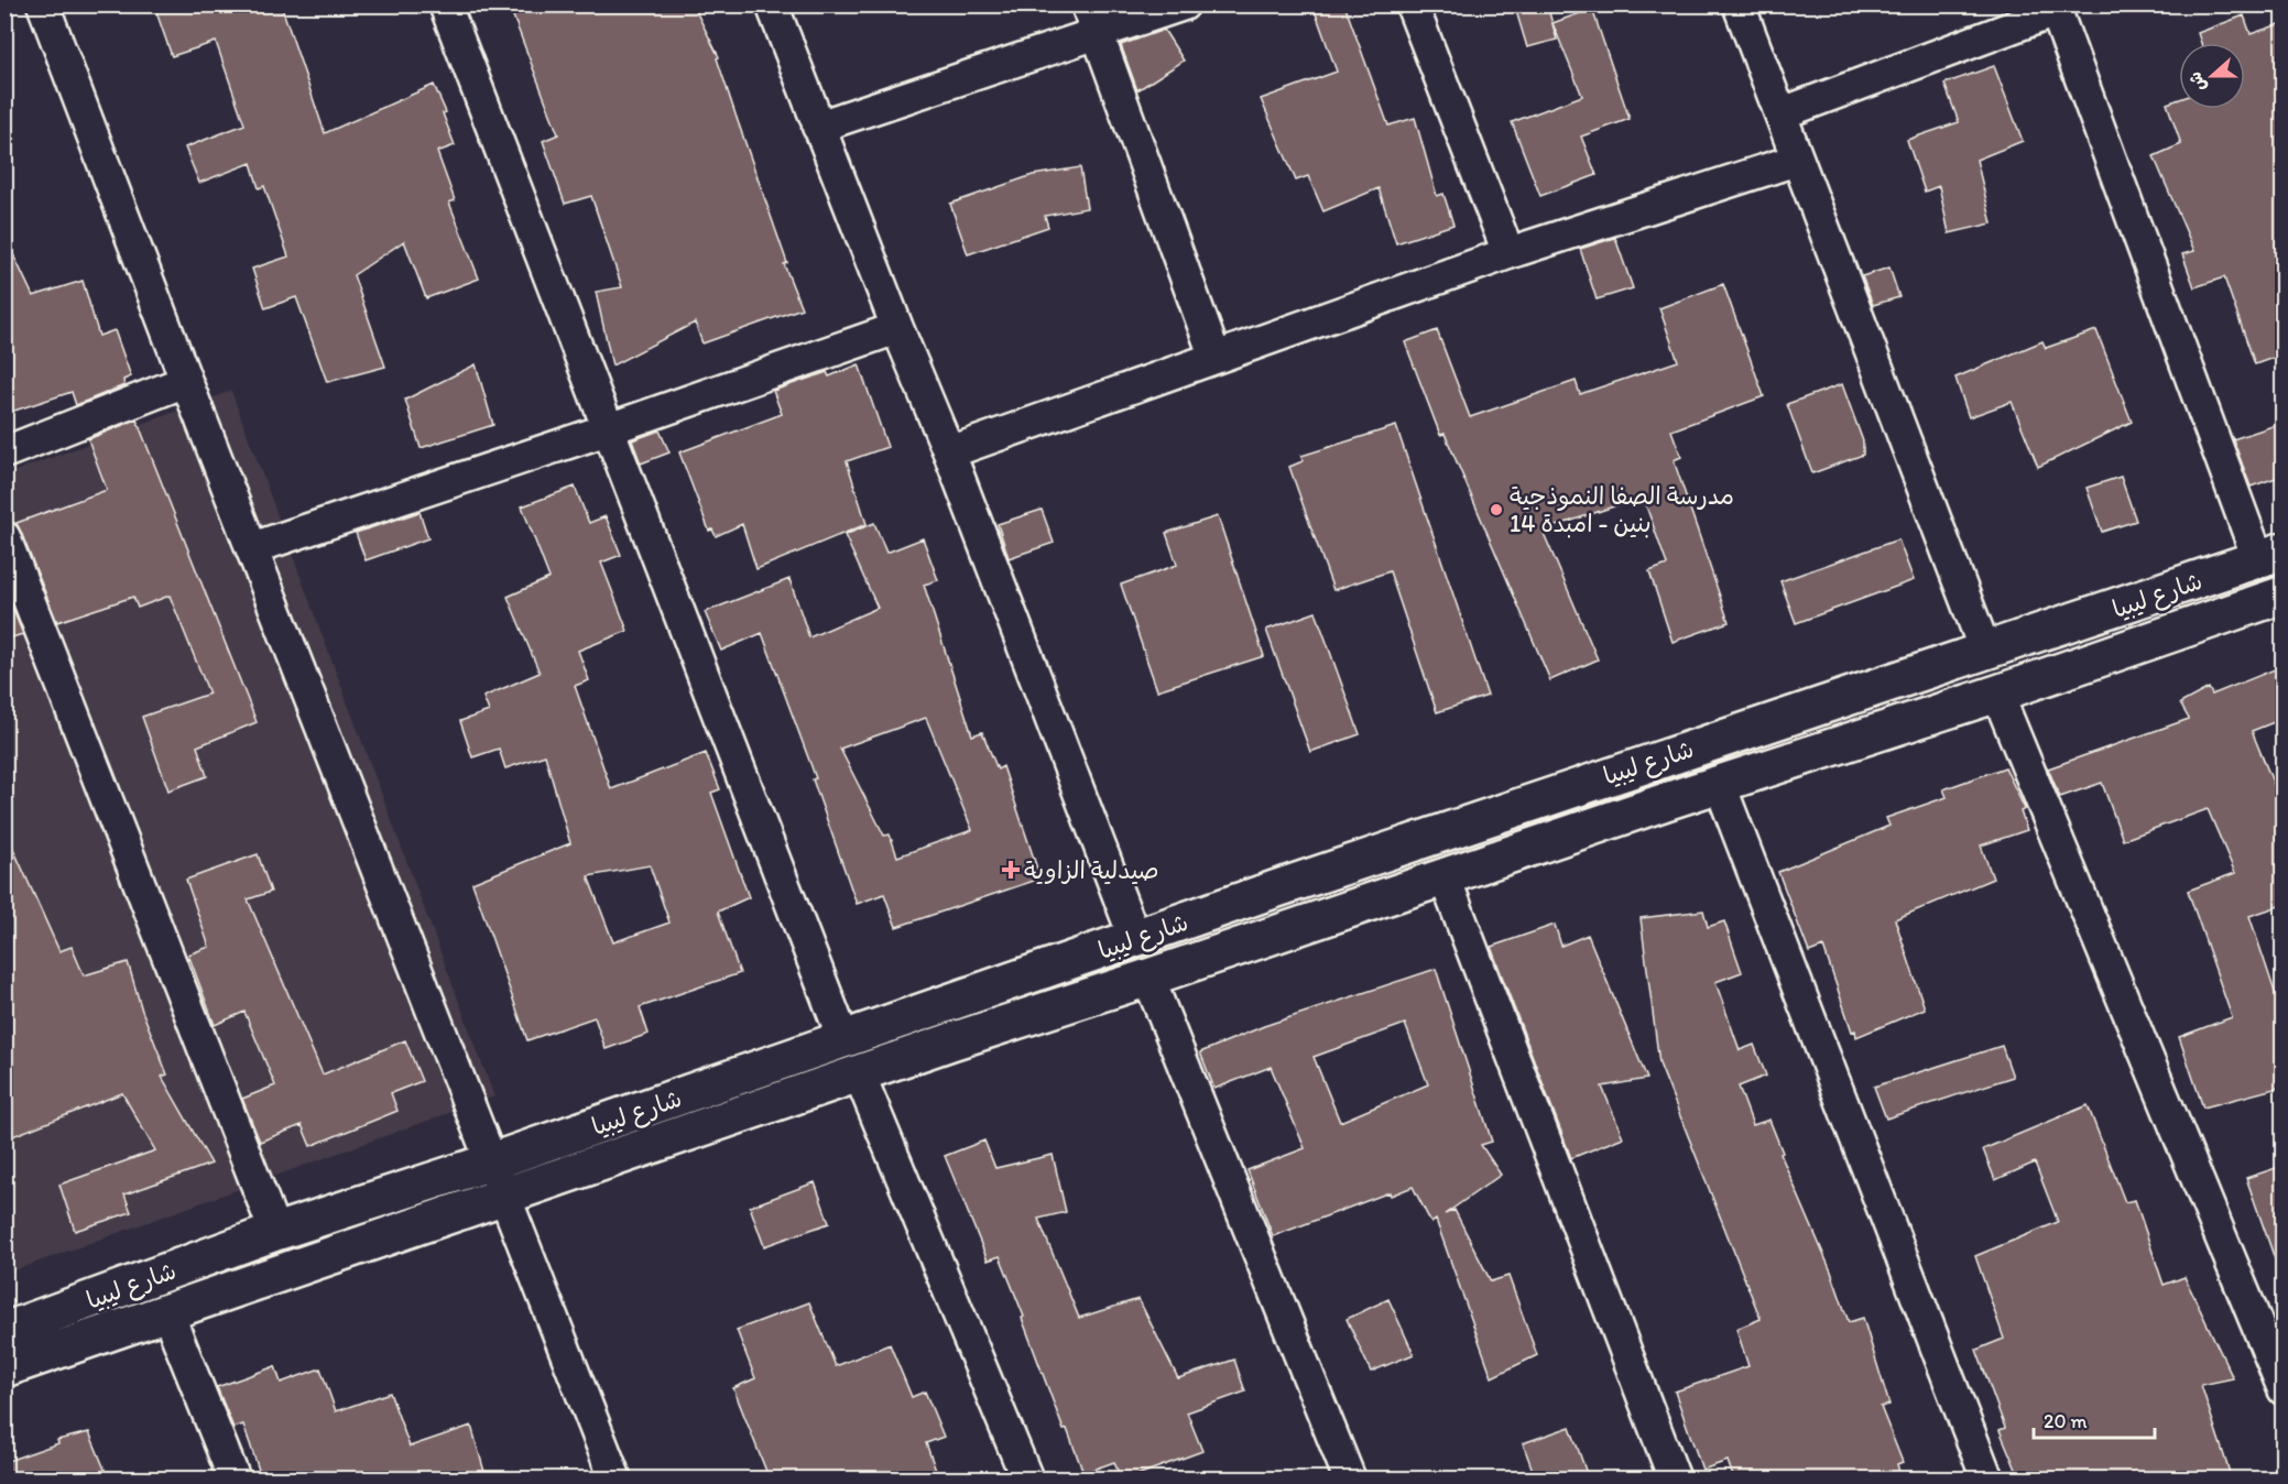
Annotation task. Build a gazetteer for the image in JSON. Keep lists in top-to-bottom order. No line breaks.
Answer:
{"streets":{"main road":["شارع ليبيا"]},"places":{"other":["مدرسة الصفا النموذجية بنين - امبدة 14"],"health":["صيدلية الزاوية"]},"scale_bar":"20 m","north":"left"}
